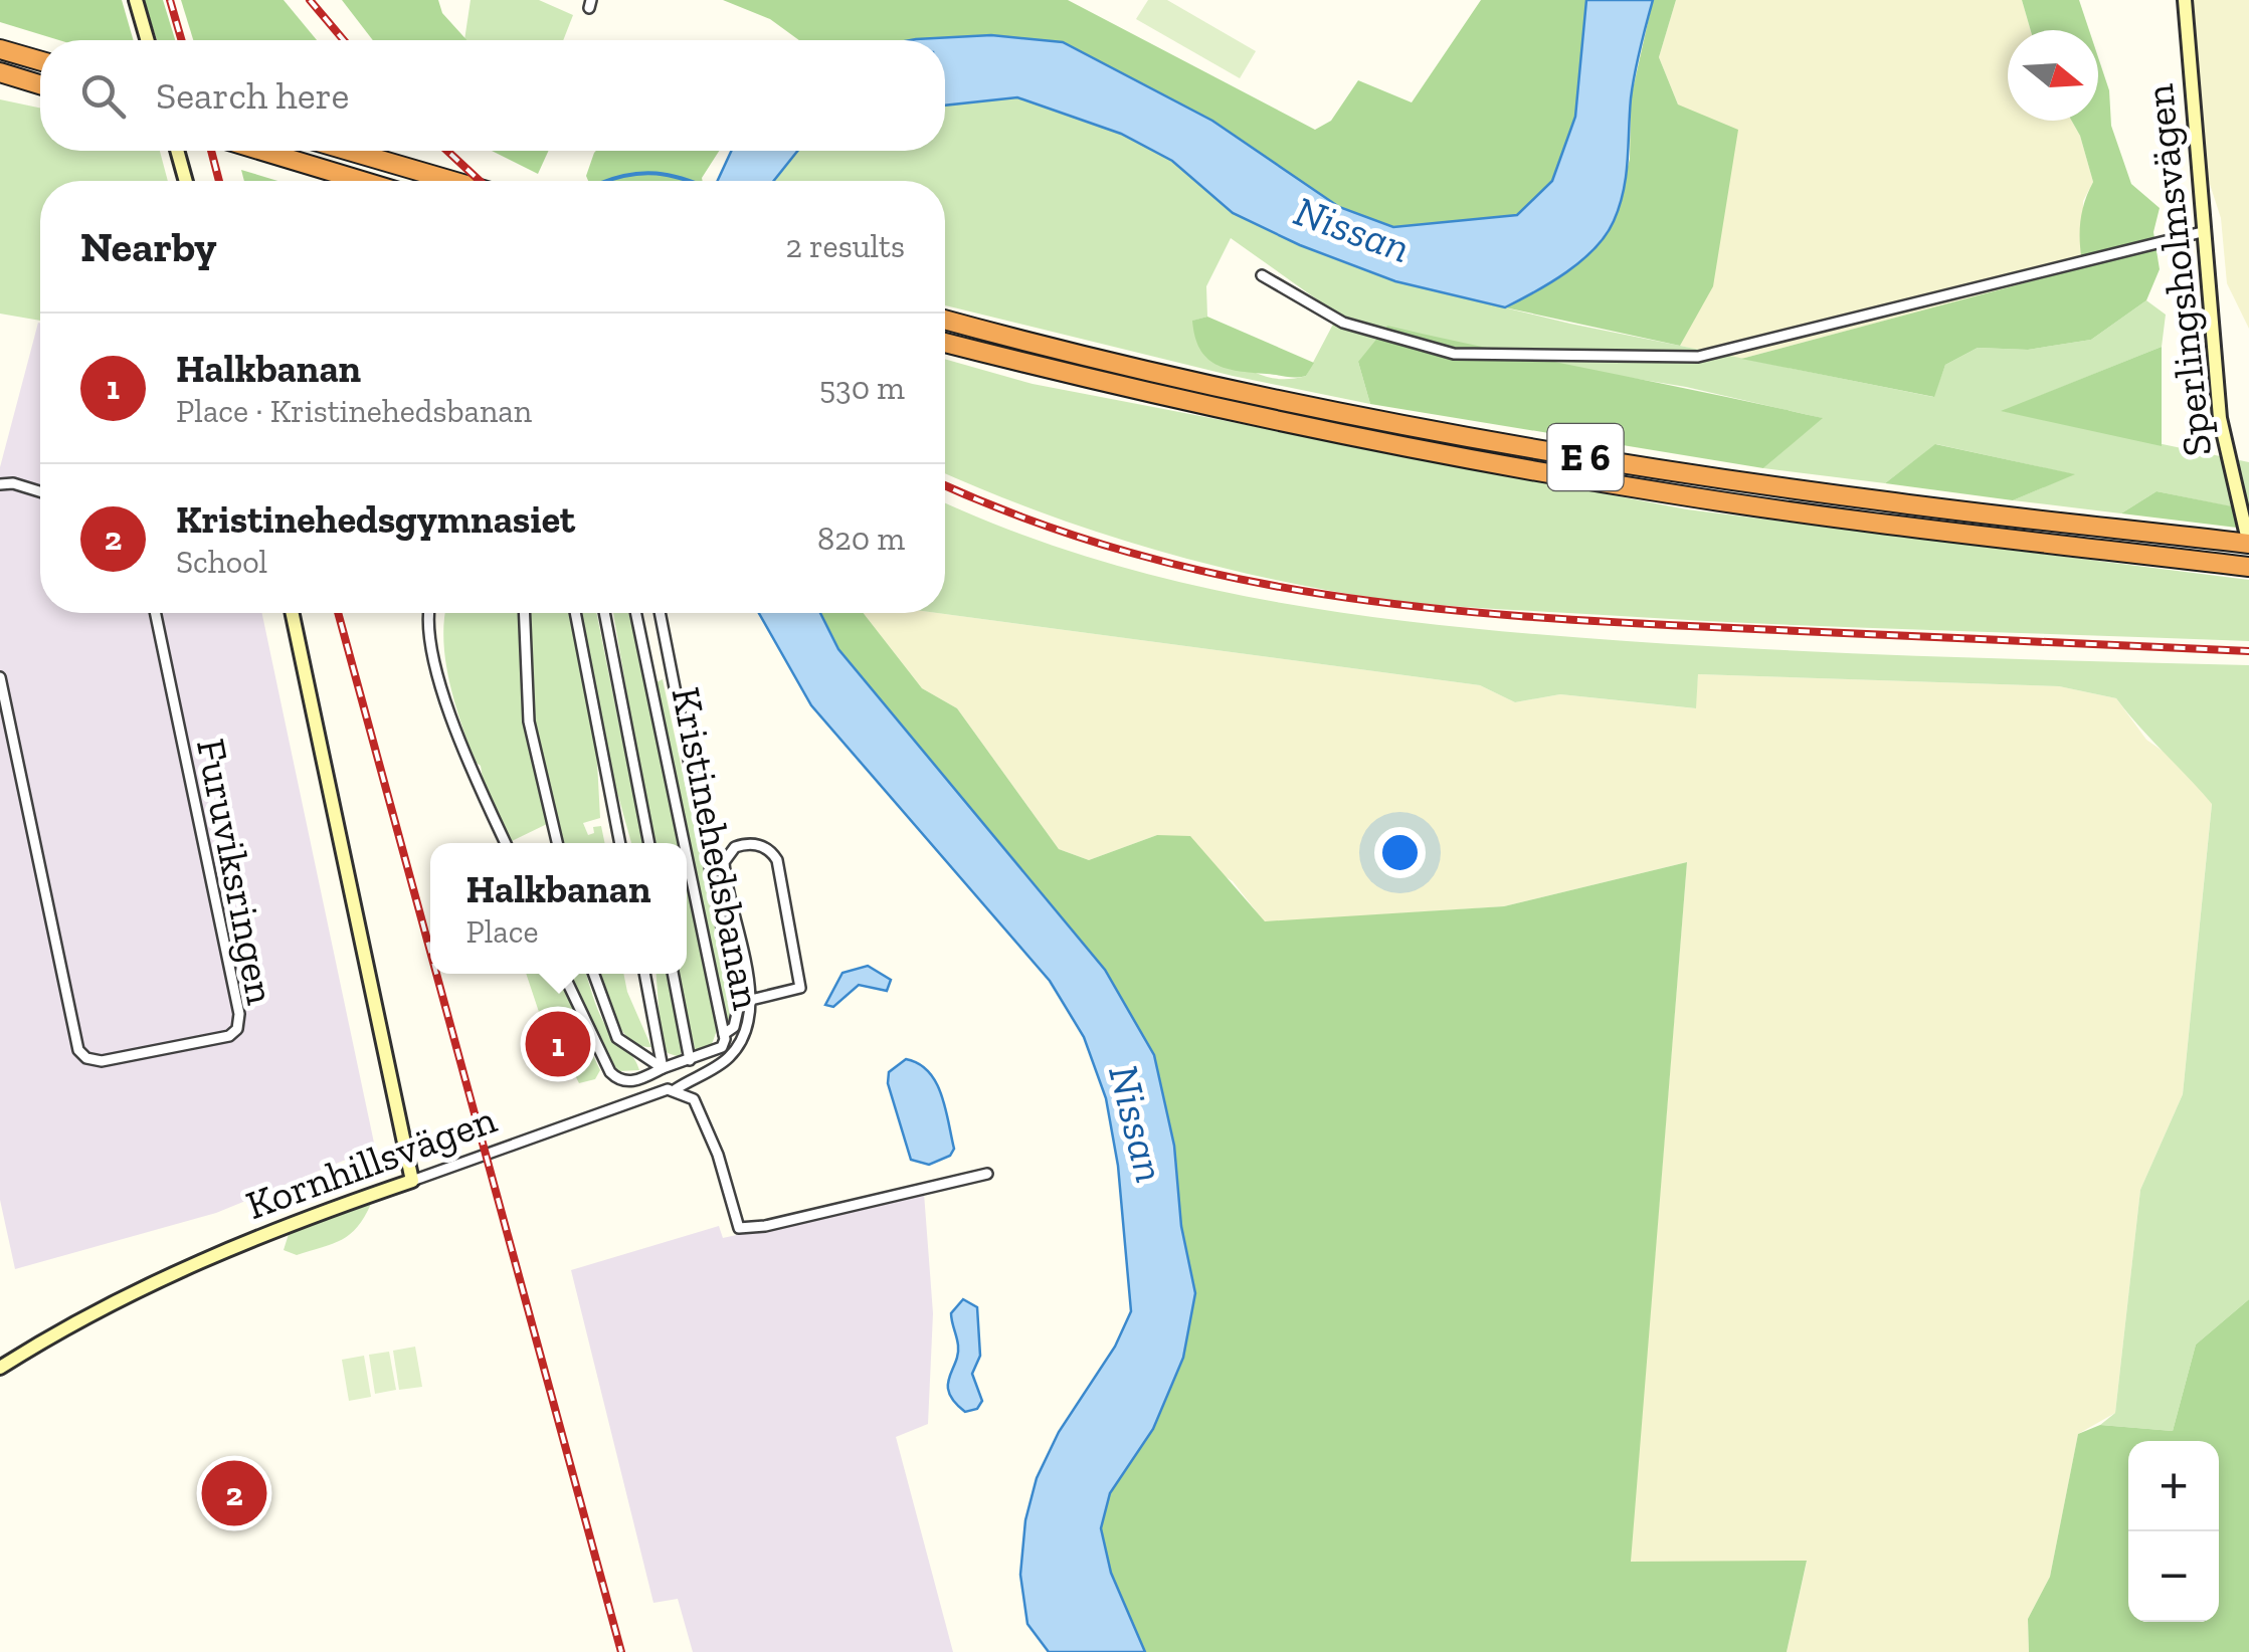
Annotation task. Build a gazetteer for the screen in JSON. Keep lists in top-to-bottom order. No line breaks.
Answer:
{"streets":{"highway":["E 6"],"street":["Sperlingsholmsvägen","Kristinehedsbanan","Furuviksringen","Kornhillsvägen"]},"crossings":[["Sperlingsholmsvägen","E 6"]],"water":["Nissan"],"north":"right","page":{"search":"Search here","heading":["Nearby","2 results"],"list":[{"mark":"1","name":"Halkbanan","note":"Place · Kristinehedsbanan","value":"530 m"},{"mark":"2","name":"Kristinehedsgymnasiet","note":"School","value":"820 m"}],"popup":["Halkbanan","Place"],"pins":["1","2"],"map_buttons":["+","−"]}}
